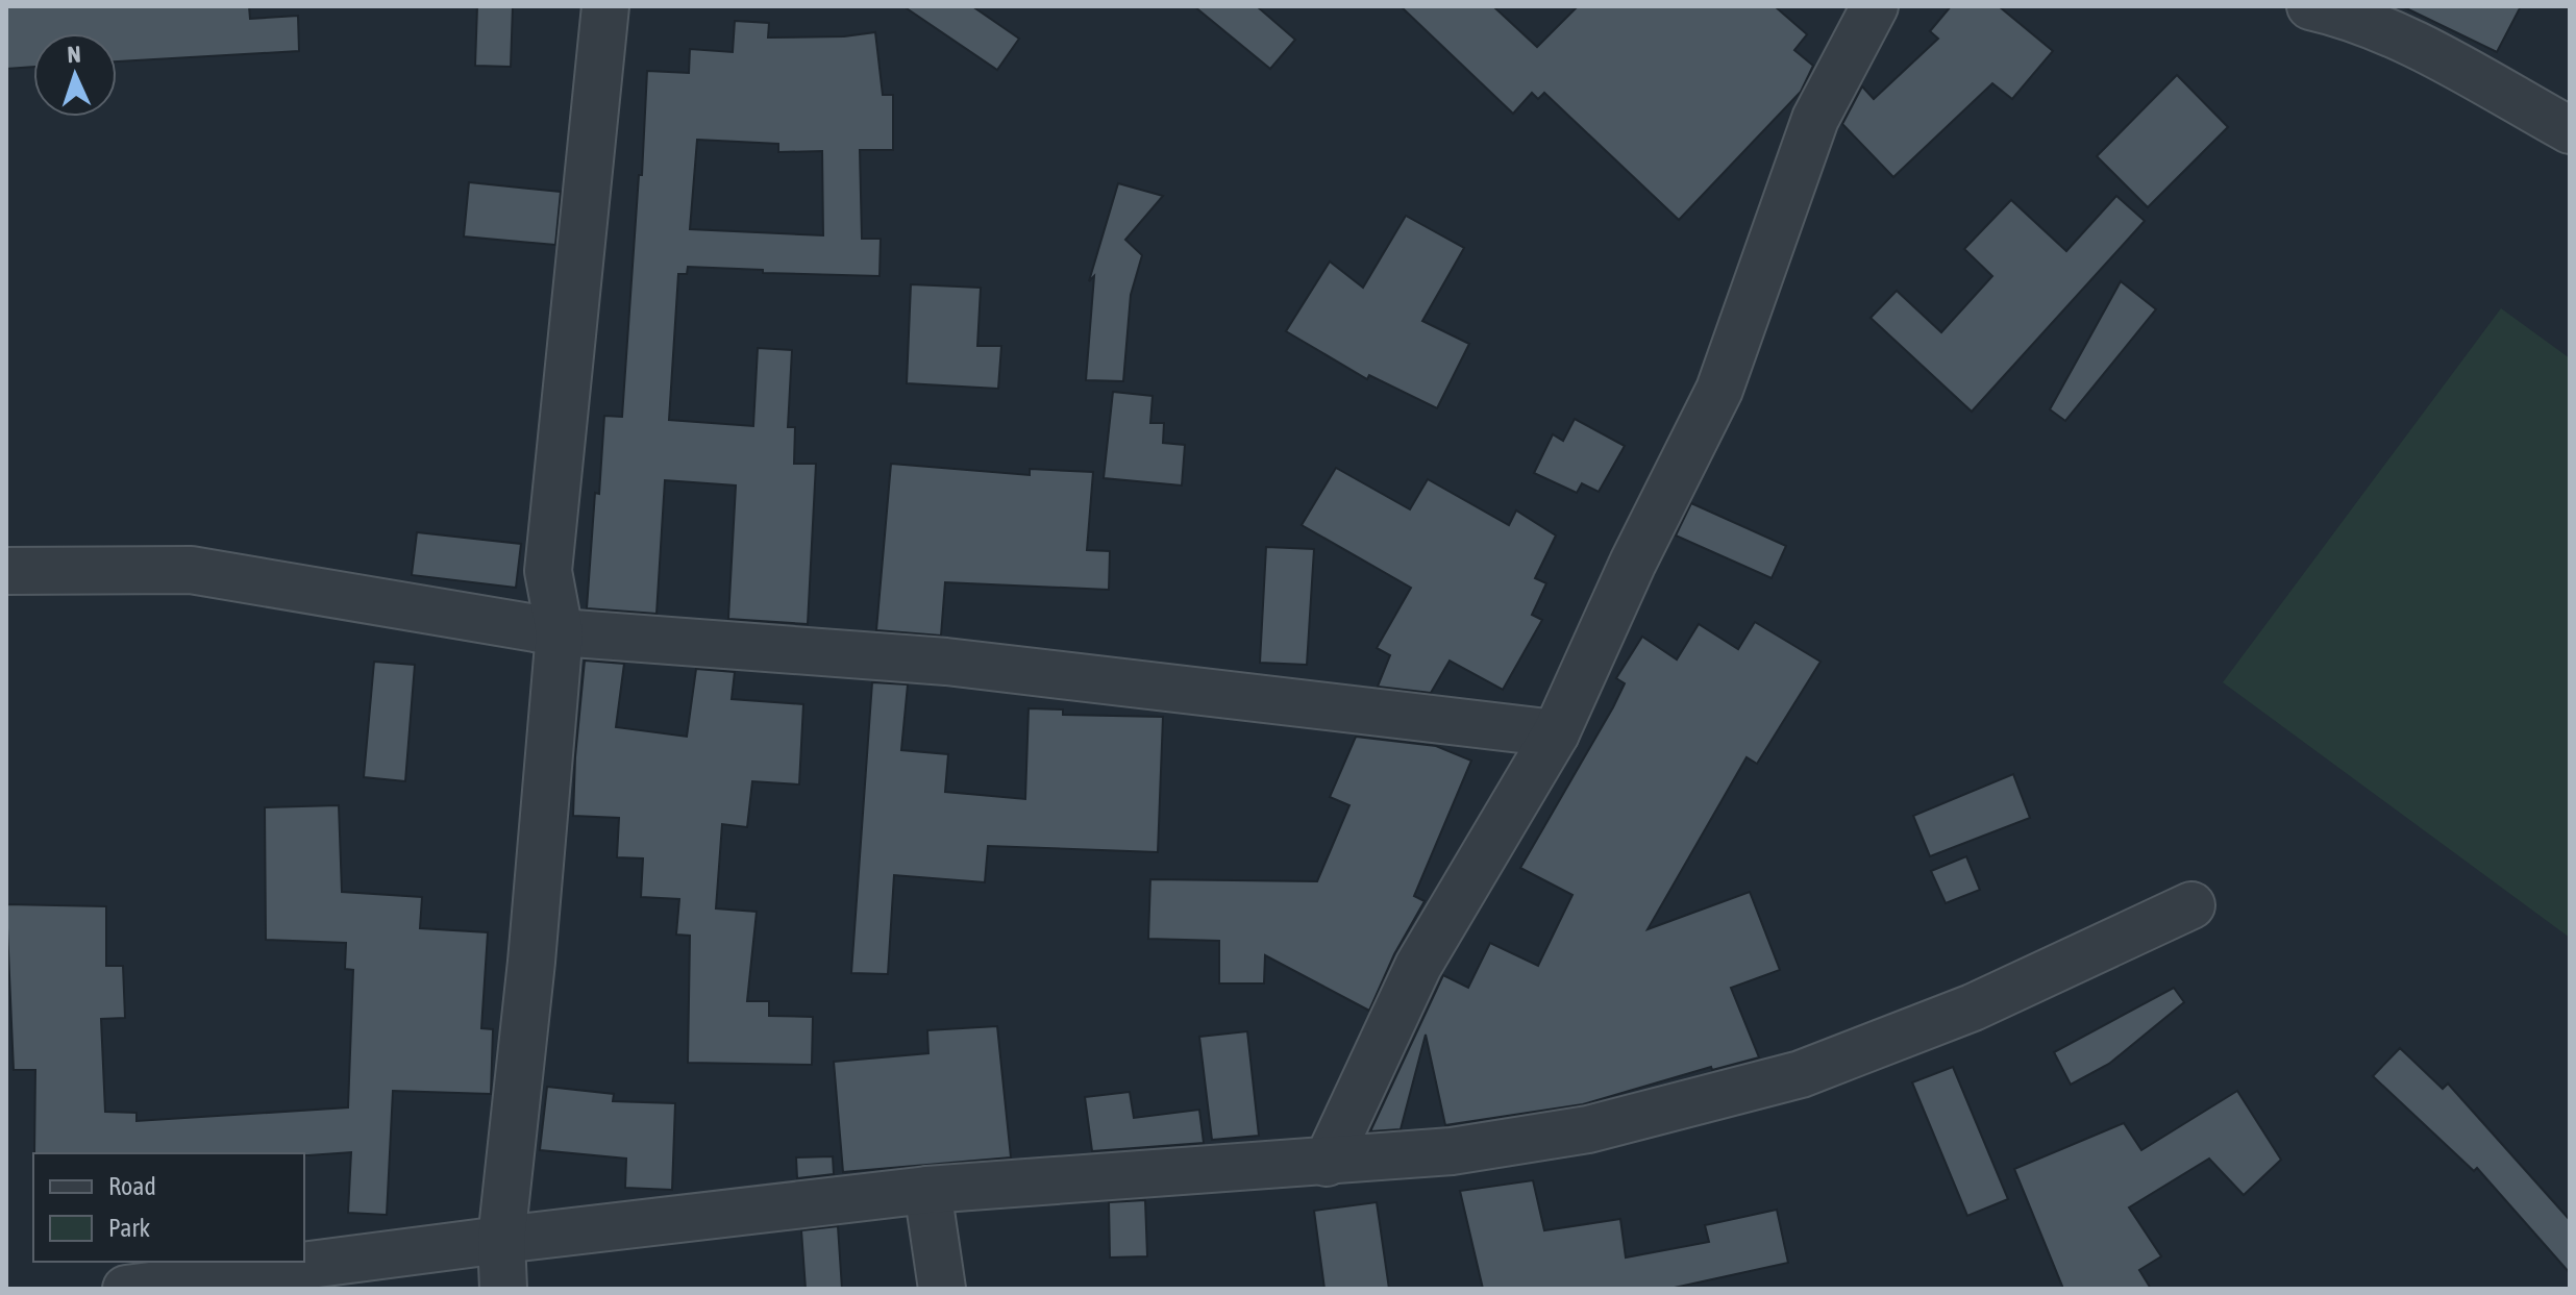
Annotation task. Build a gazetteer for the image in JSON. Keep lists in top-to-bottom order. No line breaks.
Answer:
{"legend":["Road","Park"],"north":"top"}
